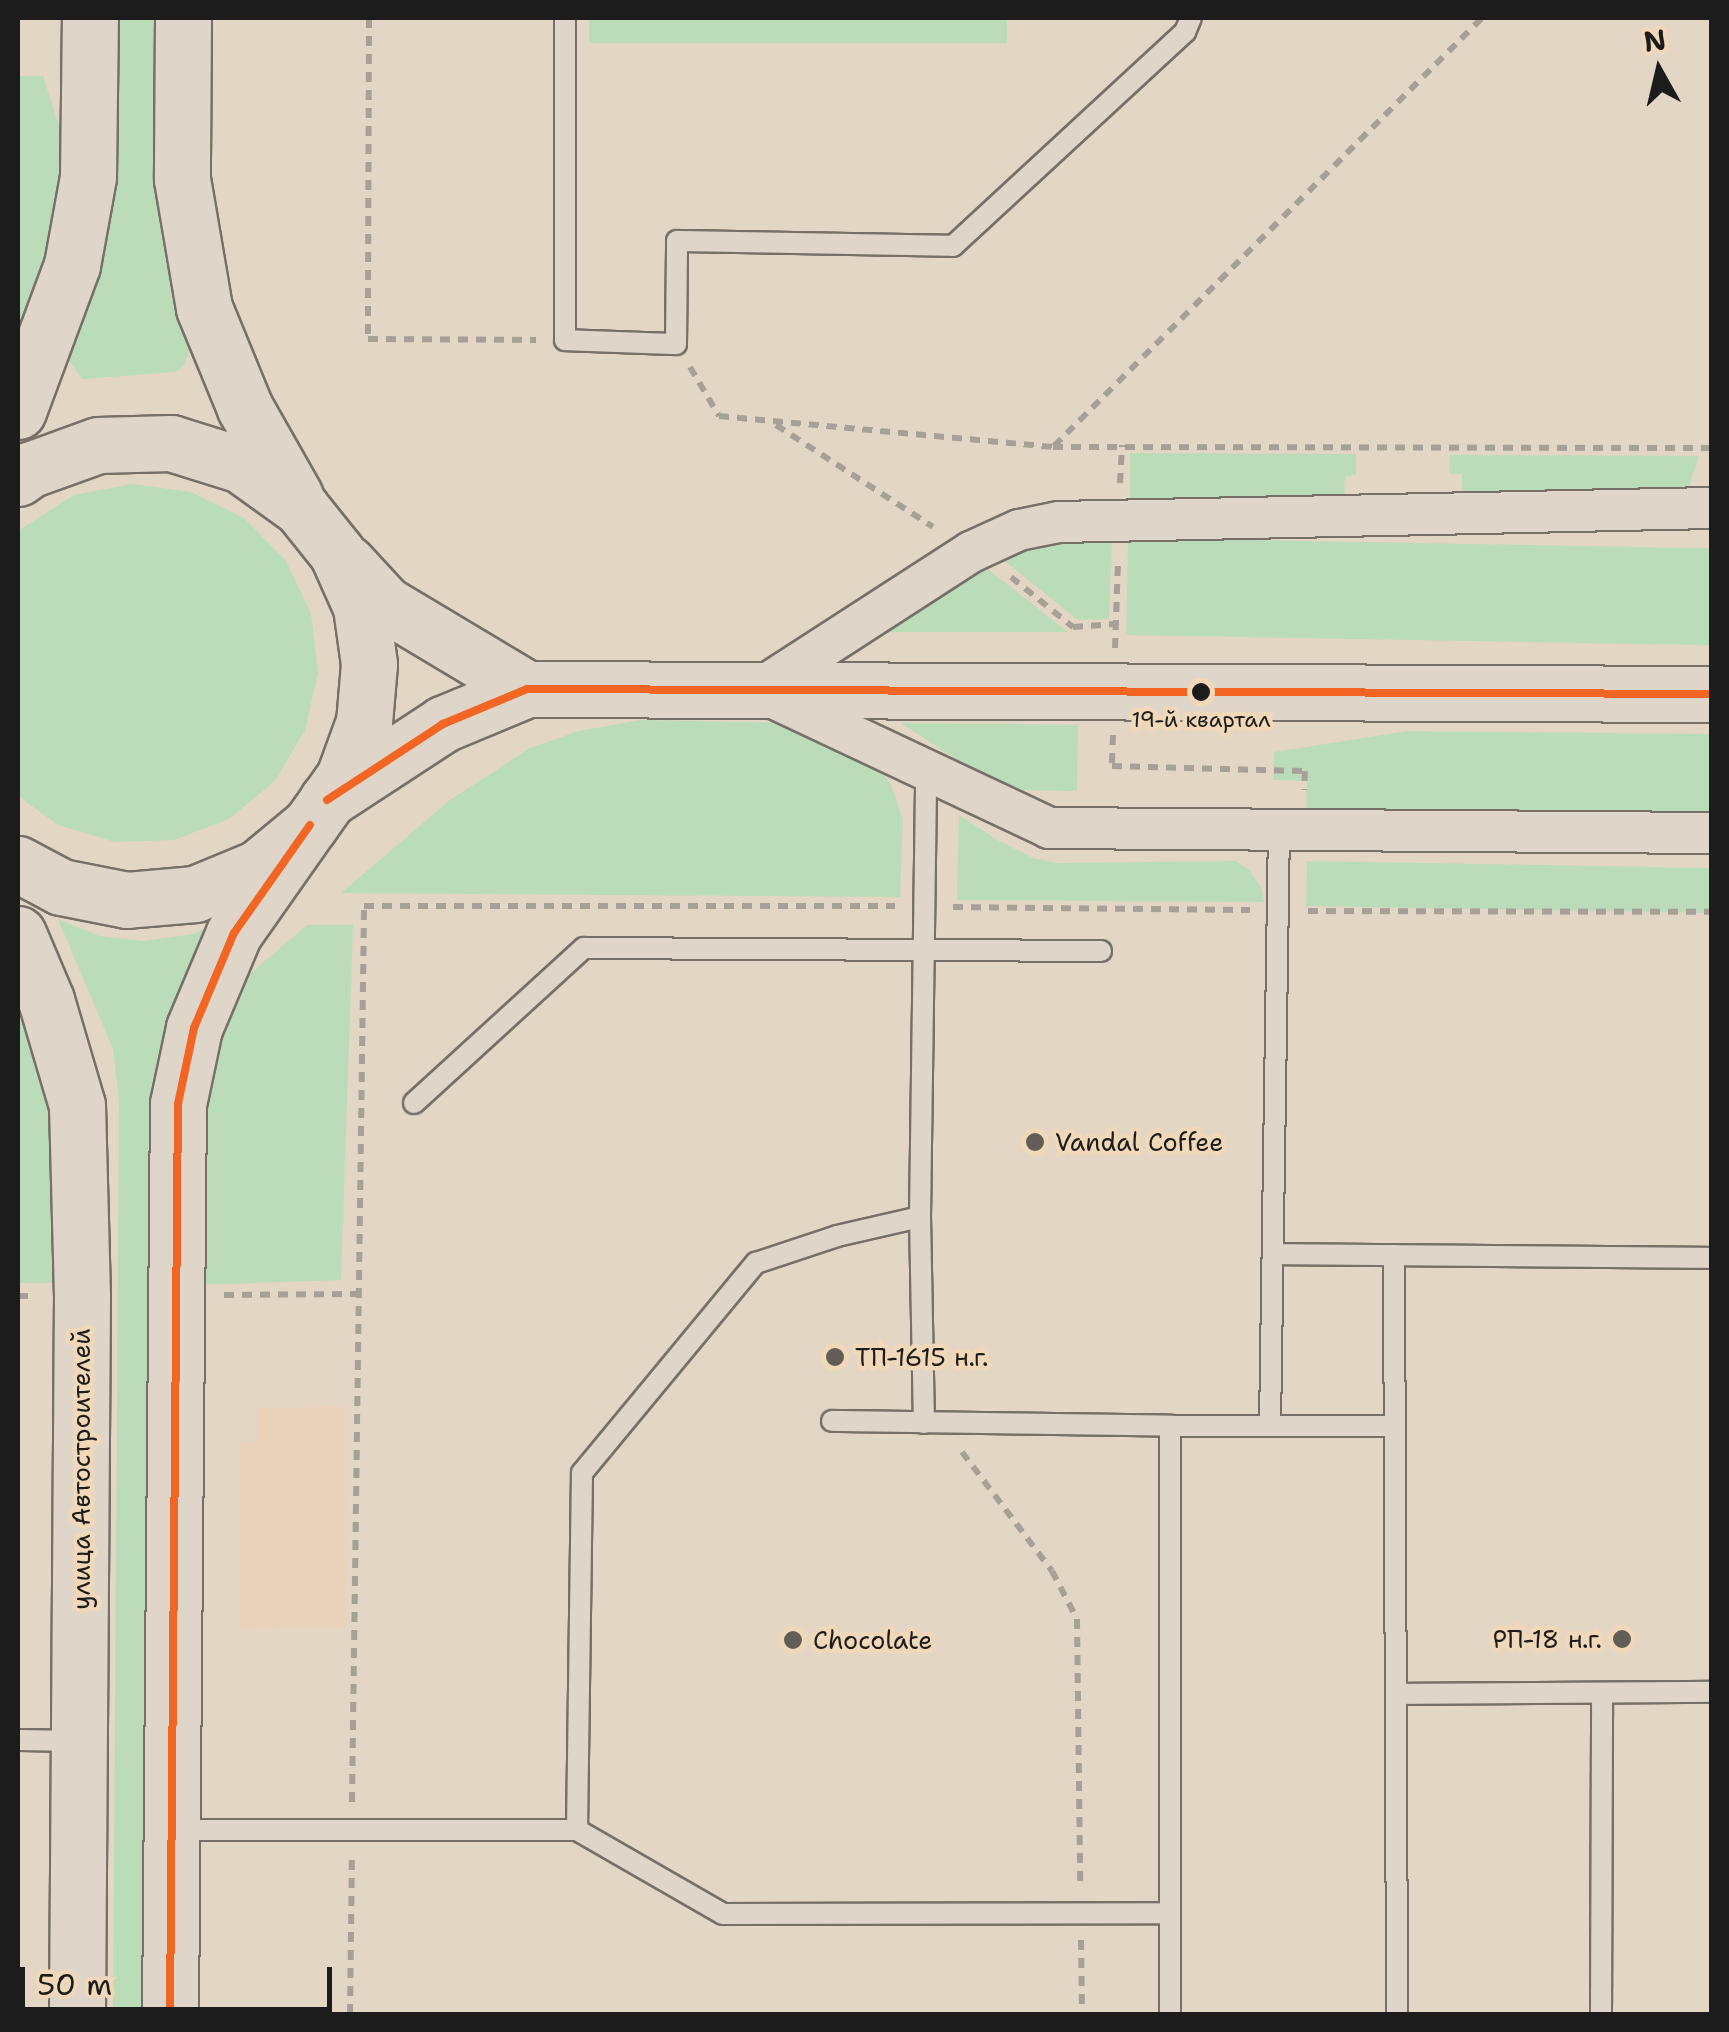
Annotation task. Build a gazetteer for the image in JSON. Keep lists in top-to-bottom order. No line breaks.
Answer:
{"streets":{"main road":["улица Автостроителей"]},"places":["19-й квартал","Vandal Coffee","ТП-1615 н.г.","РП-18 н.г.","Chocolate"],"scale_bar":"50 m","north":"top"}
